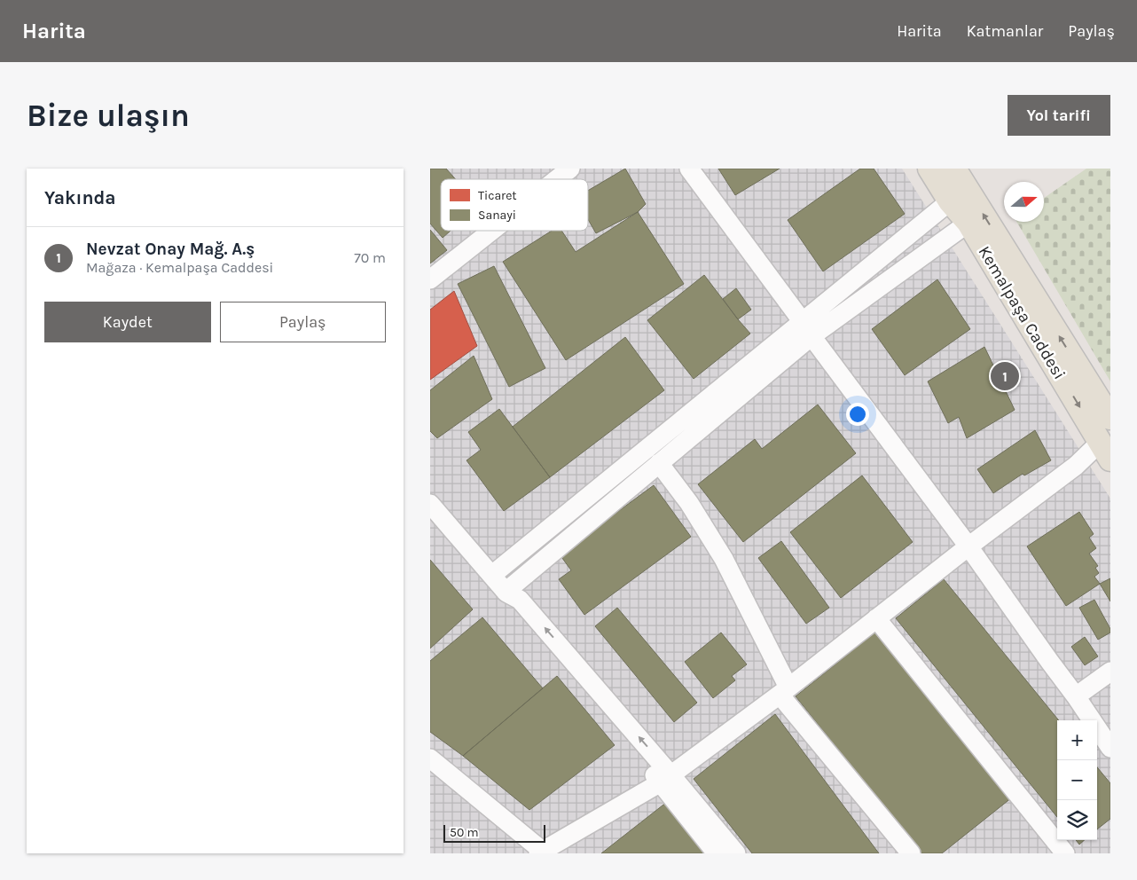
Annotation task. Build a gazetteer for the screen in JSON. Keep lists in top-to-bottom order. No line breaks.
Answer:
{"streets":{"main road":["Kemalpaşa Caddesi"]},"legend":["Ticaret","Sanayi"],"scale_bar":"50 m","north":"right","page":{"header":"Harita","nav":["Harita","Katmanlar","Paylaş"],"buttons":["Yol tarifi",["Kaydet","Paylaş"]],"title":"Bize ulaşın","heading":"Yakında","list":[{"mark":"1","name":"Nevzat Onay Mağ. A.ş","note":"Mağaza · Kemalpaşa Caddesi","value":"70 m"}],"pins":"1","map_buttons":["+","−"],"scale":"50 m"}}
